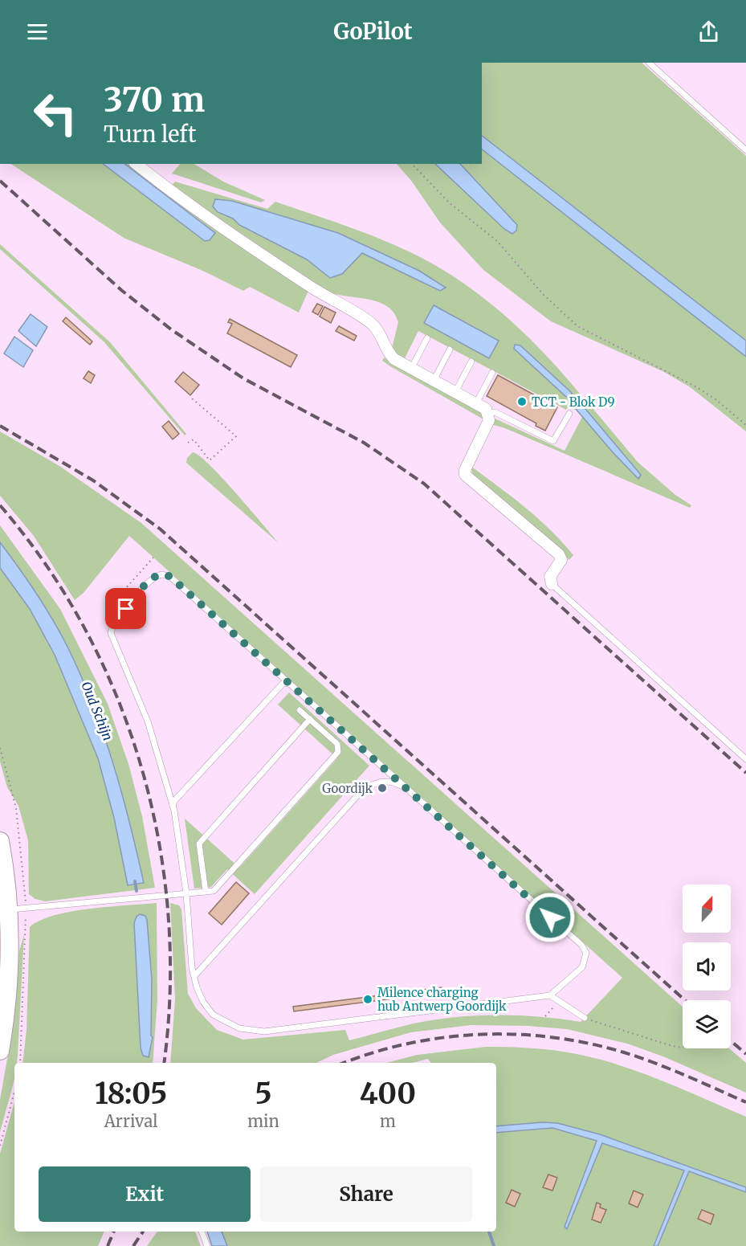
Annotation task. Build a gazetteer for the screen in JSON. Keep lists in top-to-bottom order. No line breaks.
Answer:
{"water":["Oud Schijn"],"places":["TCT - Blok D9","Goordijk","Milence charging hub Antwerp Goordijk"],"north":"top","page":{"header":"GoPilot","turn":["370 m","Turn left"],"eta":["18:05","Arrival","5","min","400","m"],"buttons":["Exit","Share"]}}
